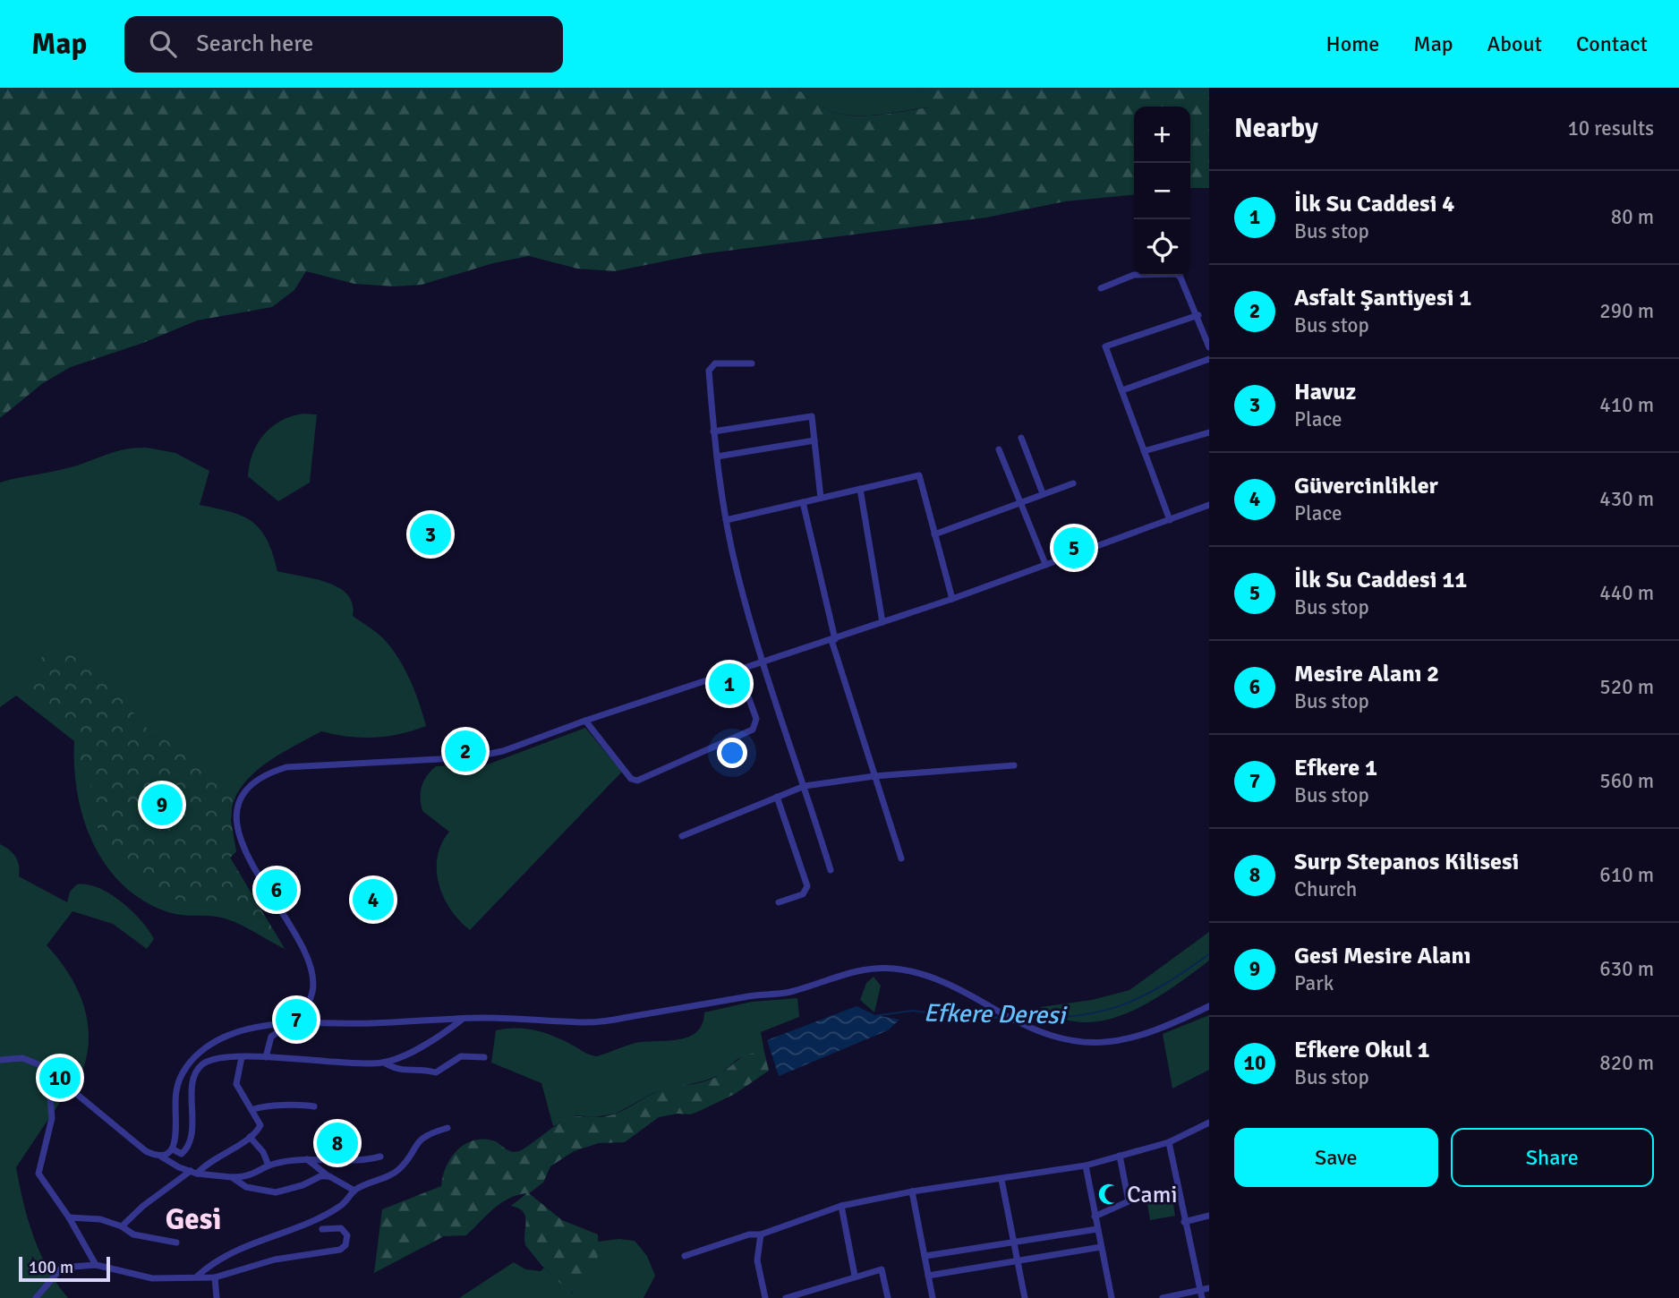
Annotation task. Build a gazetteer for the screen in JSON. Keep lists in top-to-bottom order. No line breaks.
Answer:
{"districts":["Gesi"],"water":["Efkere Deresi"],"places":{"mosque":["Cami"]},"scale_bar":"100 m","page":{"header":"Map","search":"Search here","nav":["Home","Map","About","Contact"],"heading":["Nearby","10 results"],"map_buttons":["+","−"],"list":[{"mark":"1","name":"İlk Su Caddesi 4","note":"Bus stop","value":"80 m"},{"mark":"2","name":"Asfalt Şantiyesi 1","note":"Bus stop","value":"290 m"},{"mark":"3","name":"Havuz","note":"Place","value":"410 m"},{"mark":"4","name":"Güvercinlikler","note":"Place","value":"430 m"},{"mark":"5","name":"İlk Su Caddesi 11","note":"Bus stop","value":"440 m"},{"mark":"6","name":"Mesire Alanı 2","note":"Bus stop","value":"520 m"},{"mark":"7","name":"Efkere 1","note":"Bus stop","value":"560 m"},{"mark":"8","name":"Surp Stepanos Kilisesi","note":"Church","value":"610 m"},{"mark":"9","name":"Gesi Mesire Alanı","note":"Park","value":"630 m"},{"mark":"10","name":"Efkere Okul 1","note":"Bus stop","value":"820 m"}],"pins":["3","5","1","2","9","6","4","7","10","8"],"buttons":["Save","Share"],"scale":"100 m"}}
